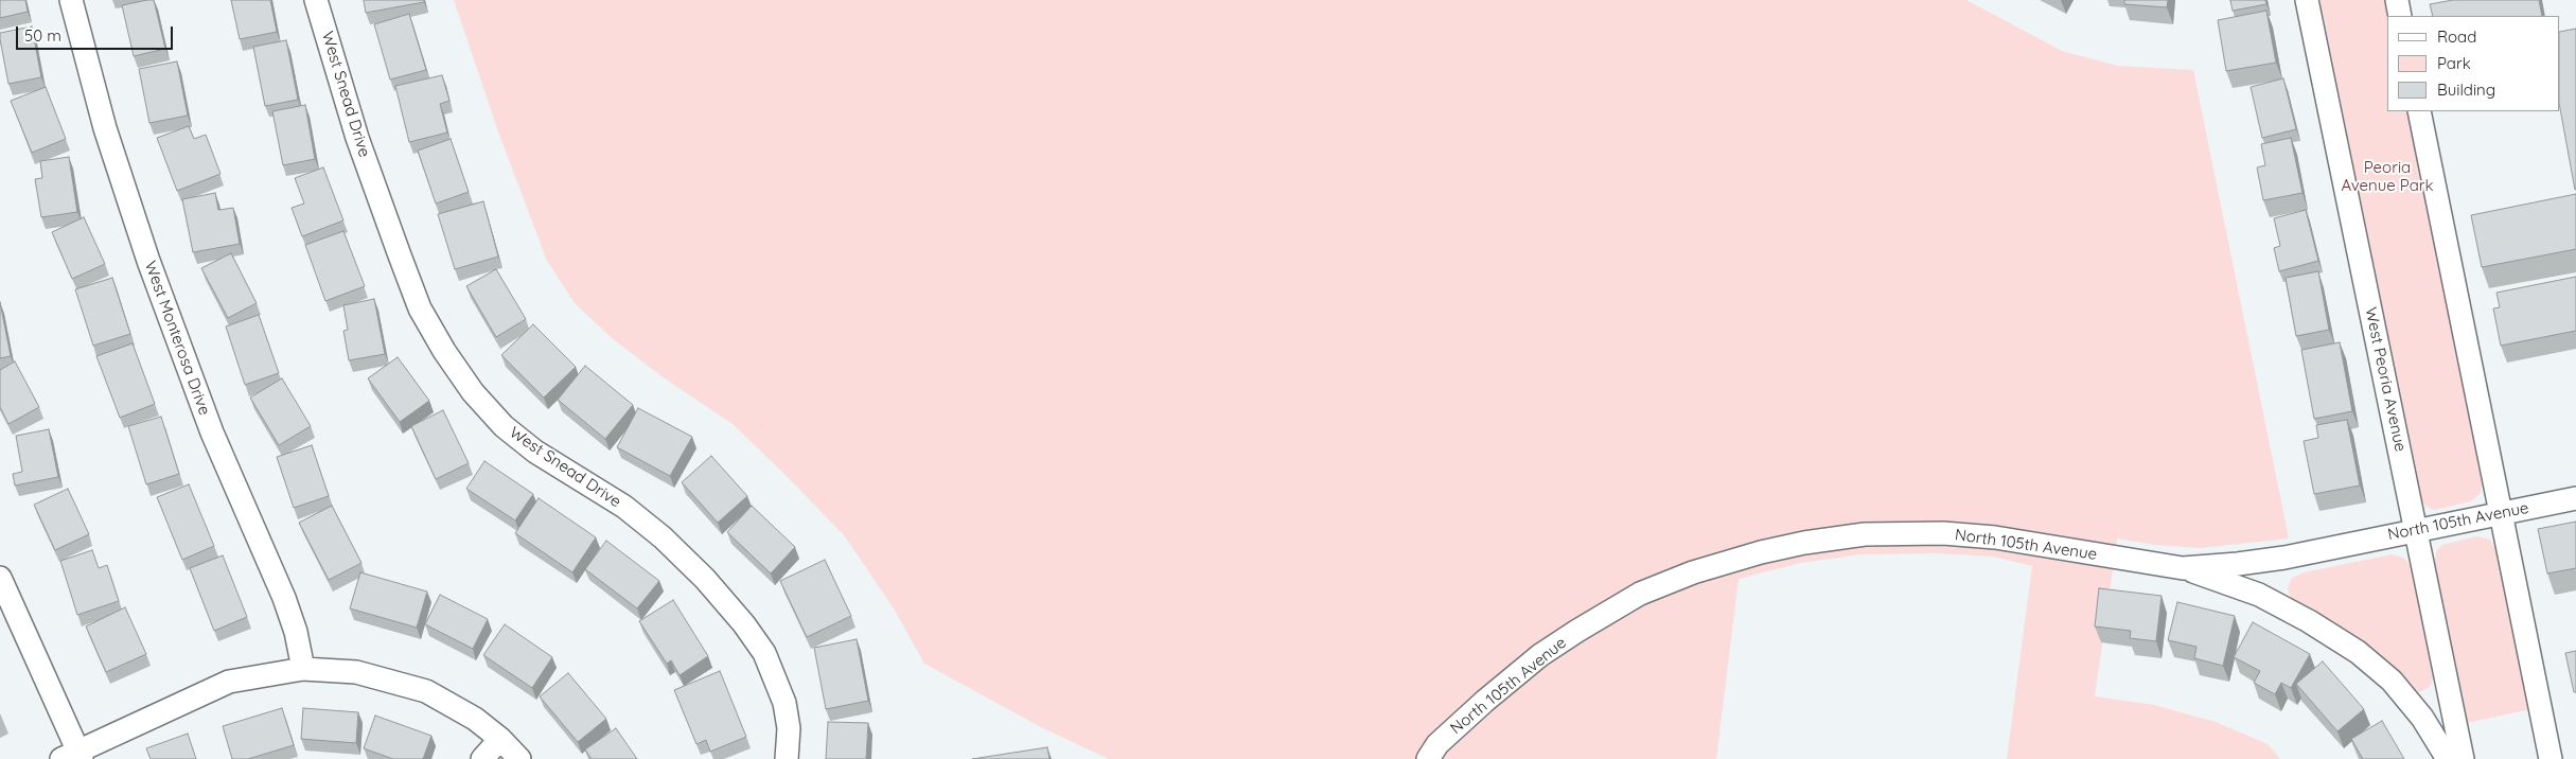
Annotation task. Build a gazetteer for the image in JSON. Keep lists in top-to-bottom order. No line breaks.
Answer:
{"streets":{"street":["West Snead Drive","West Monterosa Drive","West Peoria Avenue","North 105th Avenue"]},"crossings":[["West Peoria Avenue","North 105th Avenue"]],"parks":["Peoria Avenue Park"],"legend":["Road","Park","Building"],"scale_bar":"50 m"}
